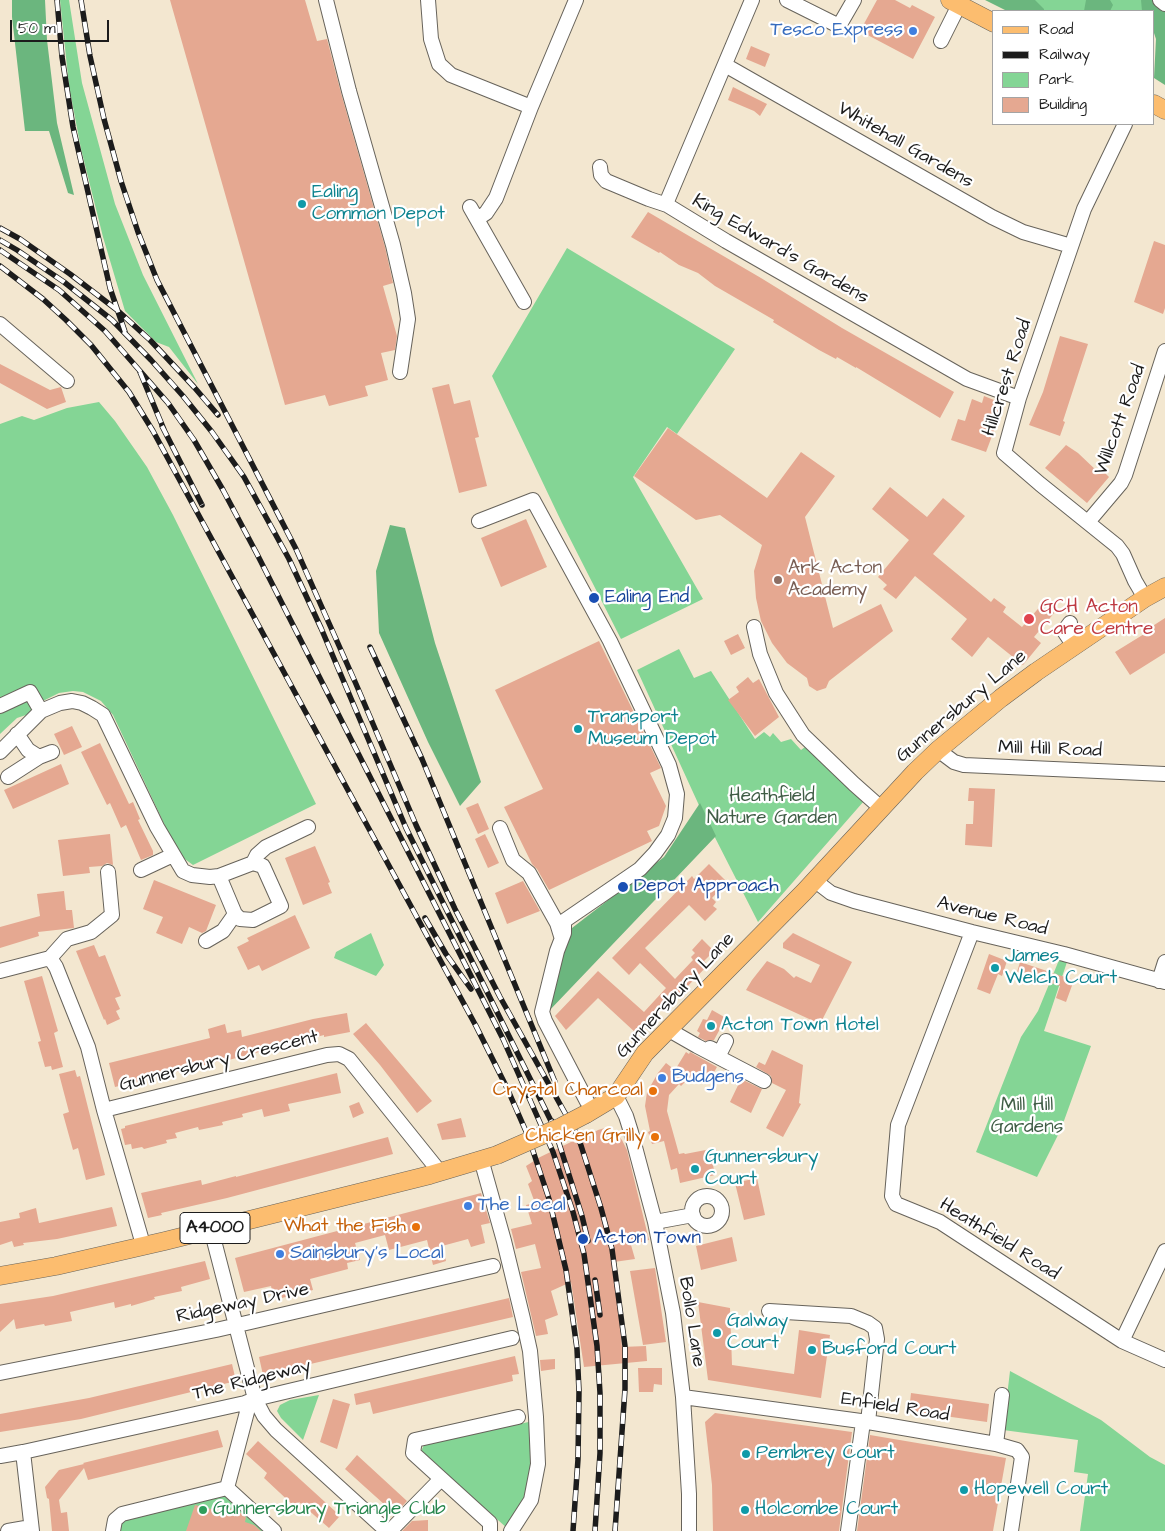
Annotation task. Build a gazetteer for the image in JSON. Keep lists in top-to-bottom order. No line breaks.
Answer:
{"streets":{"main road":["Gunnersbury Lane","A4000"],"street":["Whitehall Gardens","King Edward's Gardens","Hillcrest Road","Willcott Road","Mill Hill Road","Avenue Road","Gunnersbury Crescent","Heathfield Road","Ridgeway Drive","Bollo Lane","The Ridgeway","Enfield Road"]},"crossings":[["Whitehall Gardens","King Edward's Gardens"],["Whitehall Gardens","Hillcrest Road"],["King Edward's Gardens","Hillcrest Road"],["Hillcrest Road","Willcott Road"],["Hillcrest Road","Gunnersbury Lane"],["Gunnersbury Lane","Mill Hill Road"],["Gunnersbury Lane","Avenue Road"],["Gunnersbury Lane","Gunnersbury Crescent"],["Gunnersbury Lane","Bollo Lane"],["Avenue Road","Heathfield Road"],["Bollo Lane","Enfield Road"]],"parks":["Heathfield Nature Garden","Mill Hill Gardens"],"places":["Tesco Express","Ealing Common Depot","Ark Acton Academy","Ealing End","GCH Acton Care Centre","Transport Museum Depot","Depot Approach","James Welch Court","Acton Town Hotel","Budgens","Crystal Charcoal","Chicken Grilly","Gunnersbury Court","The Local","What the Fish","Acton Town","Sainsbury's Local","Galway Court","Busford Court","Pembrey Court","Hopewell Court","Gunnersbury Triangle Club","Holcombe Court"],"legend":["Road","Railway","Park","Building"],"scale_bar":"50 m"}
